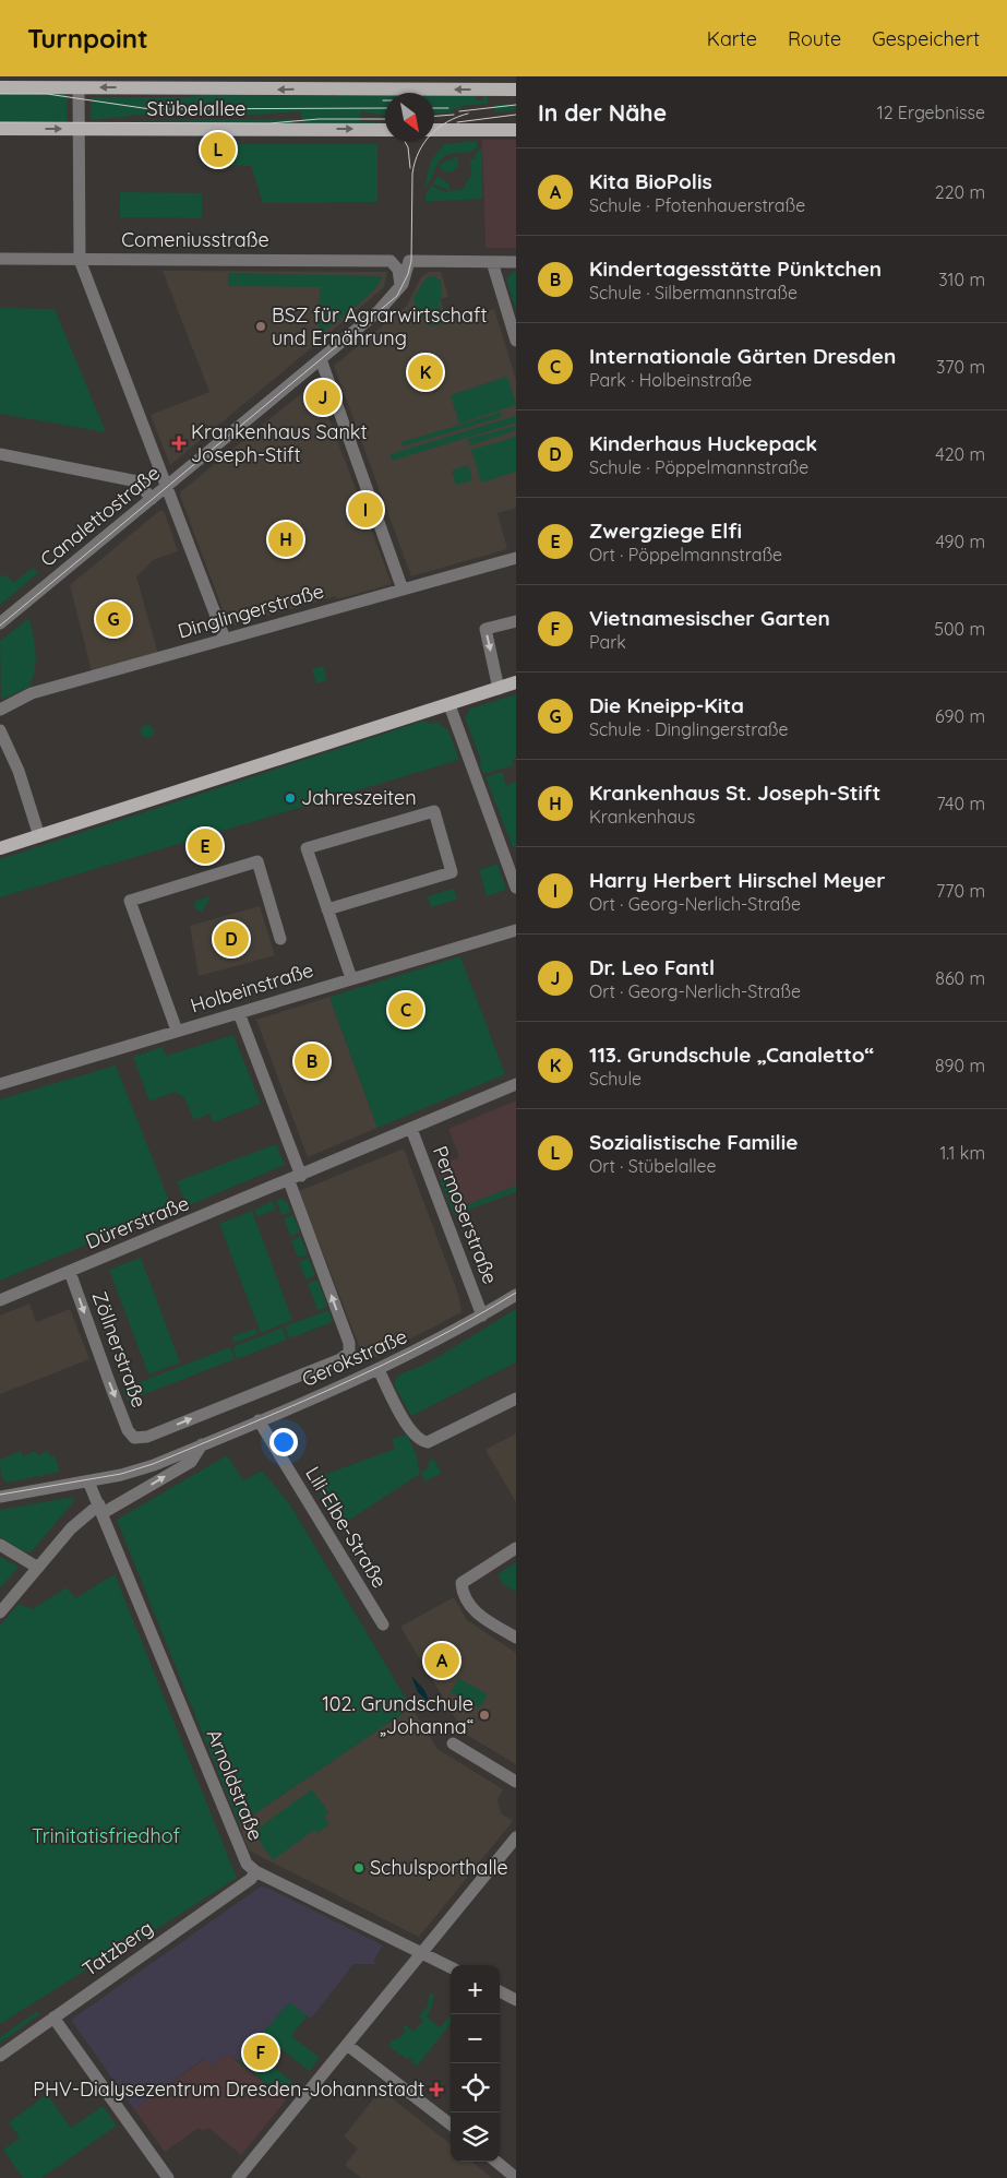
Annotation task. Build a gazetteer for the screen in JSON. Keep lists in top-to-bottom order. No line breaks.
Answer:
{"streets":{"main road":["Stübelallee"],"street":["Comeniusstraße","Canalettostraße","Dinglingerstraße","Holbeinstraße","Permoserstraße","Dürerstraße","Zöllnerstraße","Gerokstraße","Lili-Elbe-Straße","Arnoldstraße","Tatzberg"]},"crossings":[["Comeniusstraße","Canalettostraße"],["Permoserstraße","Dürerstraße"],["Permoserstraße","Gerokstraße"],["Dürerstraße","Zöllnerstraße"],["Dürerstraße","Gerokstraße"],["Zöllnerstraße","Gerokstraße"],["Gerokstraße","Lili-Elbe-Straße"],["Gerokstraße","Arnoldstraße"],["Arnoldstraße","Tatzberg"]],"one_way":["Zöllnerstraße"],"parks":["Trinitatisfriedhof"],"places":{"other":["BSZ für Agrarwirtschaft und Ernährung","Jahreszeiten","102. Grundschule „Johanna“","Schulsporthalle"],"health":["Krankenhaus Sankt Joseph-Stift","PHV-Dialysezentrum Dresden-Johannstadt"]},"north":"bottom right","page":{"header":"Turnpoint","nav":["Karte","Route","Gespeichert"],"heading":["In der Nähe","12 Ergebnisse"],"pins":["L","K","J","I","H","G","E","D","C","B","A","F"],"list":[{"mark":"A","name":"Kita BioPolis","note":"Schule · Pfotenhauerstraße","value":"220 m"},{"mark":"B","name":"Kindertagesstätte Pünktchen","note":"Schule · Silbermannstraße","value":"310 m"},{"mark":"C","name":"Internationale Gärten Dresden","note":"Park · Holbeinstraße","value":"370 m"},{"mark":"D","name":"Kinderhaus Huckepack","note":"Schule · Pöppelmannstraße","value":"420 m"},{"mark":"E","name":"Zwergziege Elfi","note":"Ort · Pöppelmannstraße","value":"490 m"},{"mark":"F","name":"Vietnamesischer Garten","note":"Park","value":"500 m"},{"mark":"G","name":"Die Kneipp-Kita","note":"Schule · Dinglingerstraße","value":"690 m"},{"mark":"H","name":"Krankenhaus St. Joseph-Stift","note":"Krankenhaus","value":"740 m"},{"mark":"I","name":"Harry Herbert Hirschel Meyer","note":"Ort · Georg-Nerlich-Straße","value":"770 m"},{"mark":"J","name":"Dr. Leo Fantl","note":"Ort · Georg-Nerlich-Straße","value":"860 m"},{"mark":"K","name":"113. Grundschule „Canaletto“","note":"Schule","value":"890 m"},{"mark":"L","name":"Sozialistische Familie","note":"Ort · Stübelallee","value":"1.1 km"}],"map_buttons":["+","−"]}}
